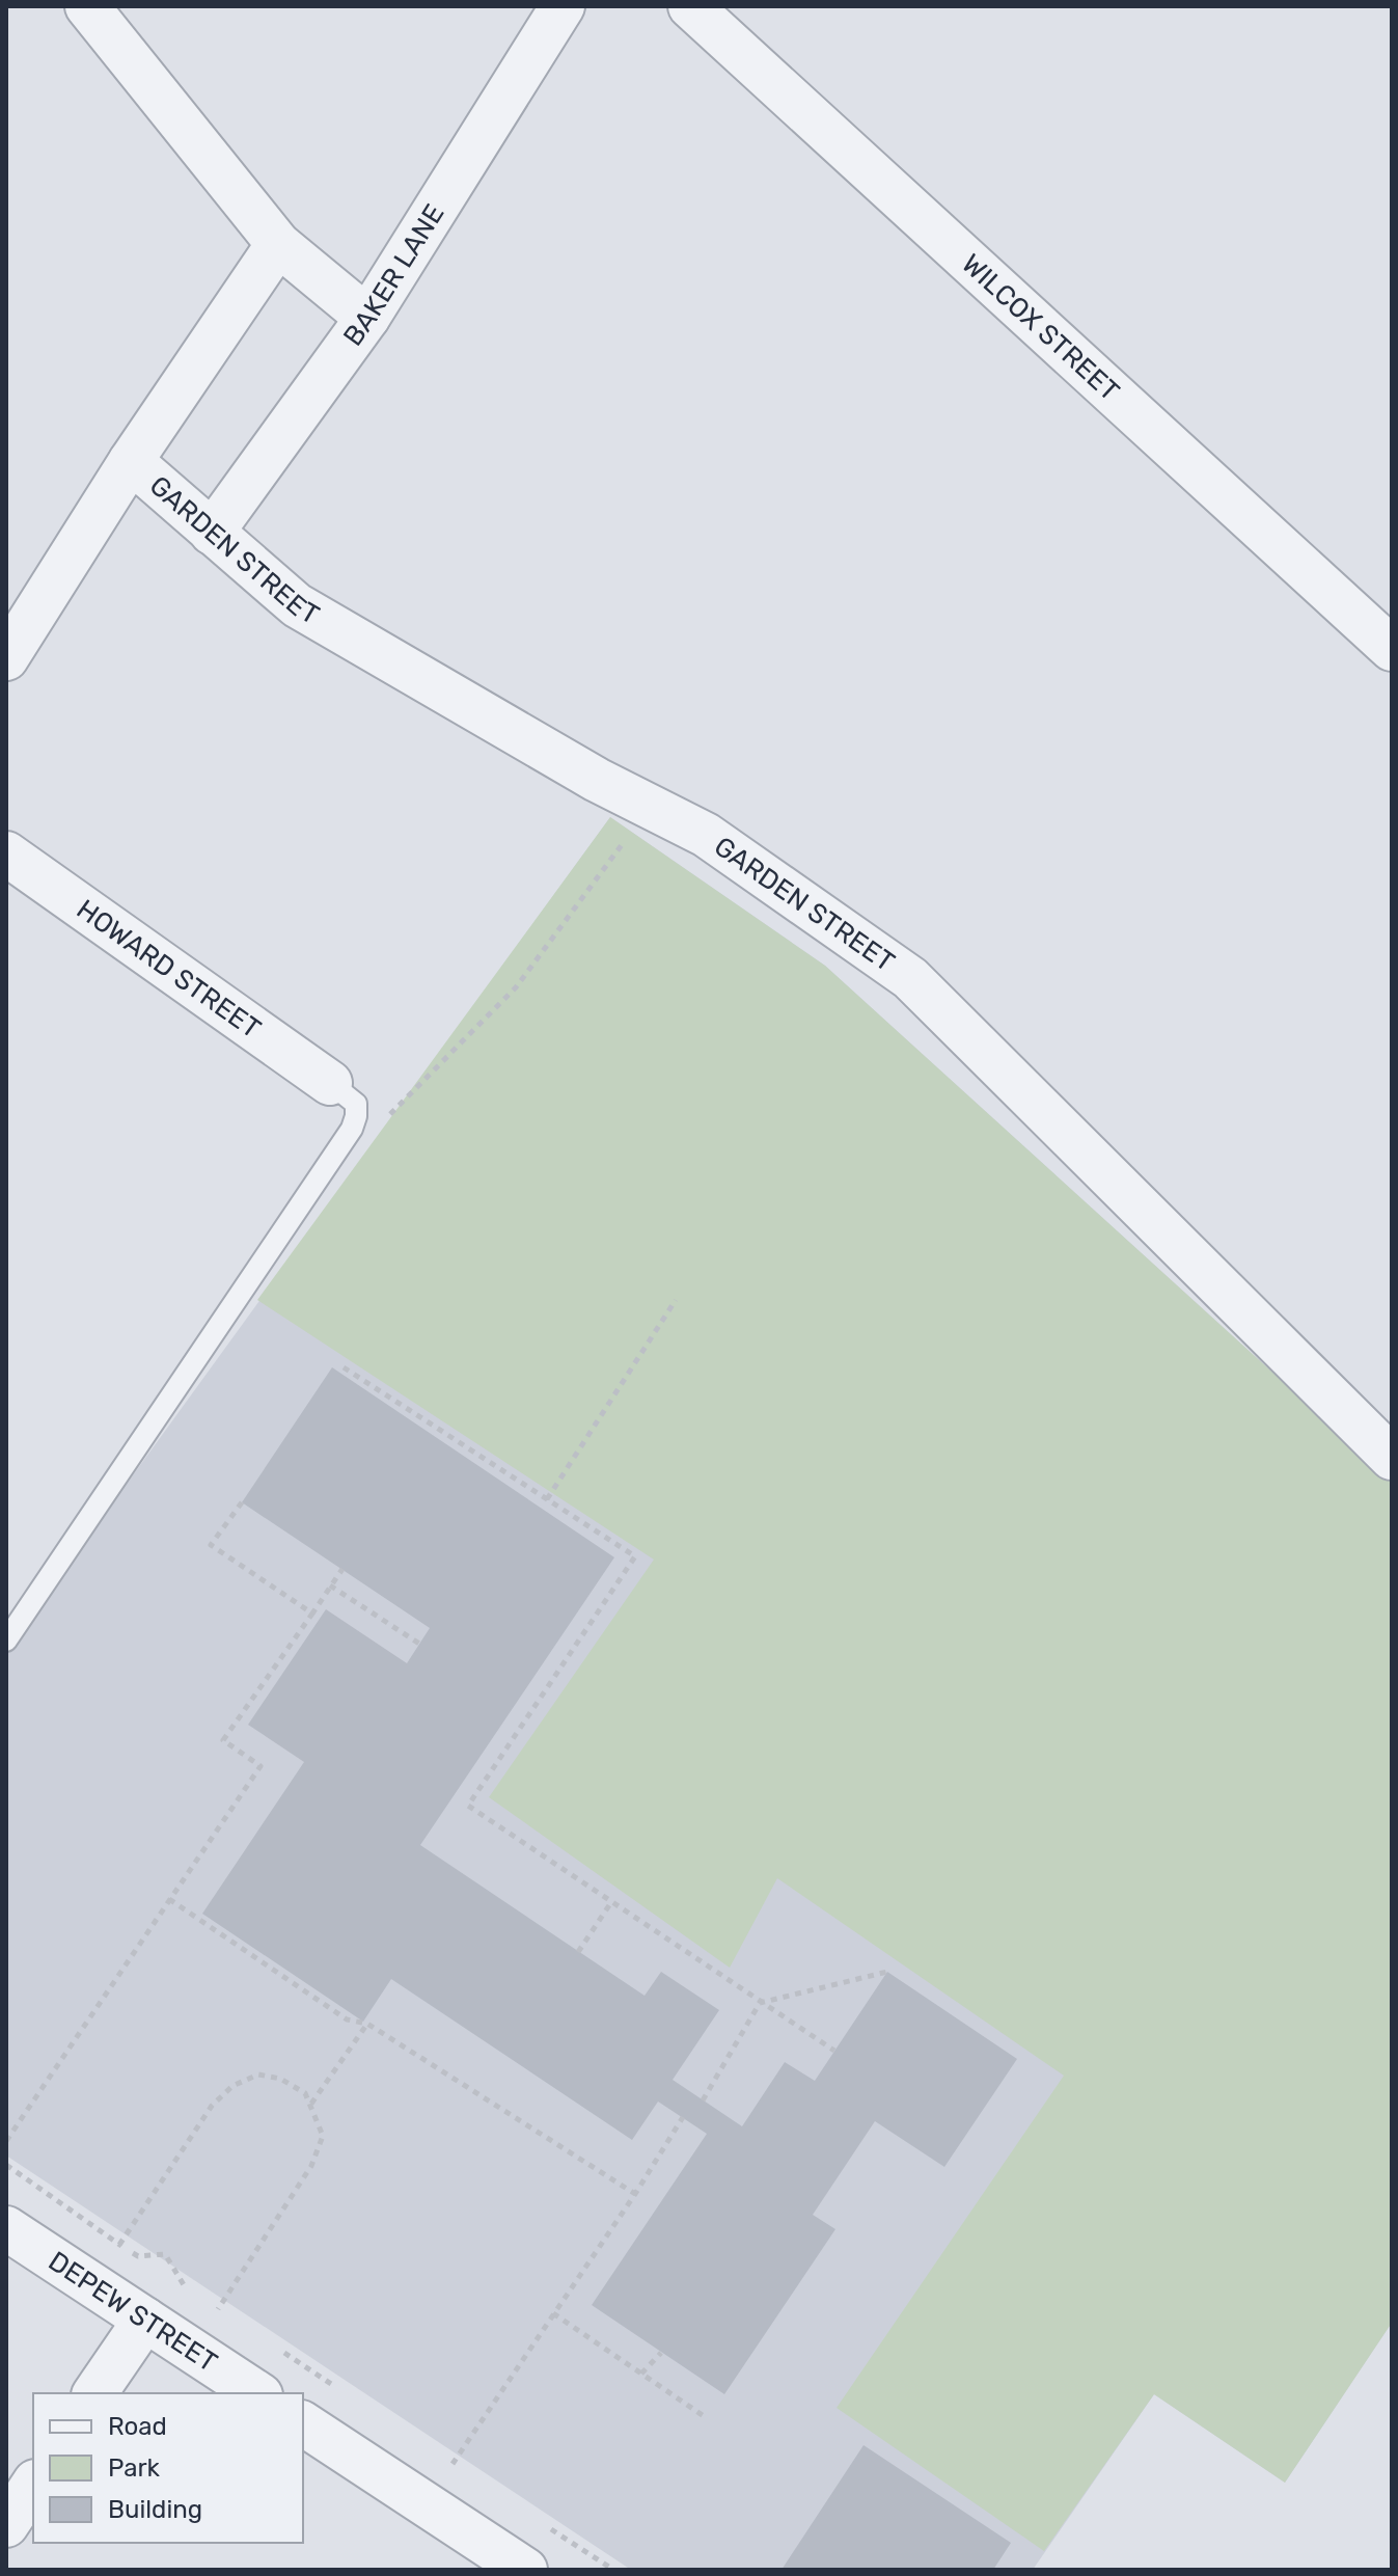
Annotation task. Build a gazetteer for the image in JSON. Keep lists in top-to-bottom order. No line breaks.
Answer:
{"streets":{"street":["BAKER LANE","WILCOX STREET","GARDEN STREET","HOWARD STREET","DEPEW STREET"]},"crossings":[["BAKER LANE","GARDEN STREET"]],"legend":["Road","Park","Building"]}
